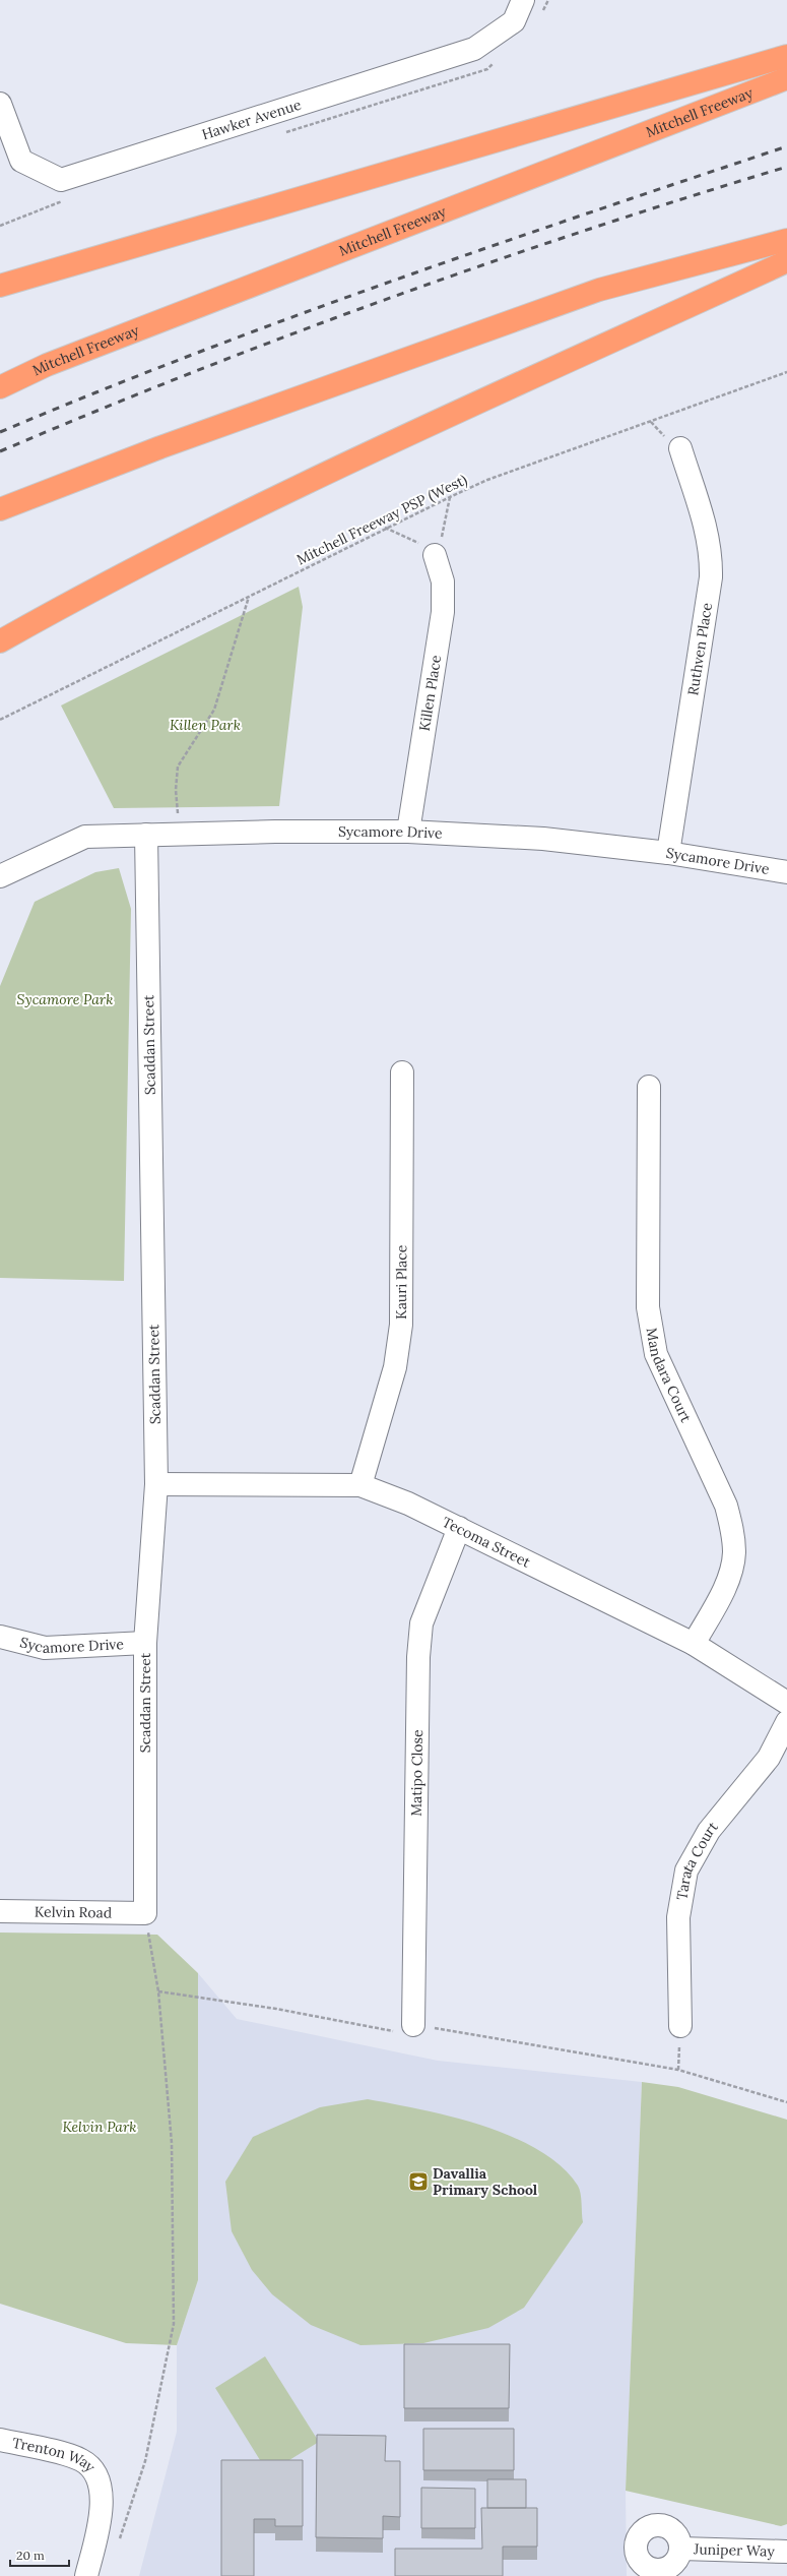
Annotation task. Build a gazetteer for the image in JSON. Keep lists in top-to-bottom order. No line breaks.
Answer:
{"streets":{"highway":["Mitchell Freeway"],"street":["Hawker Avenue","Ruthven Place","Killen Place","Sycamore Drive","Scaddan Street","Kauri Place","Mandara Court","Tecoma Street","Matipo Close","Tarata Court","Kelvin Road","Trenton Way","Juniper Way"],"path":["Mitchell Freeway PSP (West)"]},"crossings":[["Ruthven Place","Sycamore Drive"],["Killen Place","Sycamore Drive"],["Sycamore Drive","Scaddan Street"],["Scaddan Street","Tecoma Street"],["Scaddan Street","Kelvin Road"],["Kauri Place","Tecoma Street"],["Mandara Court","Tecoma Street"],["Tecoma Street","Matipo Close"]],"parks":["Killen Park","Sycamore Park","Kelvin Park"],"places":{"school or university":["Davallia Primary School"]},"scale_bar":"20 m"}
